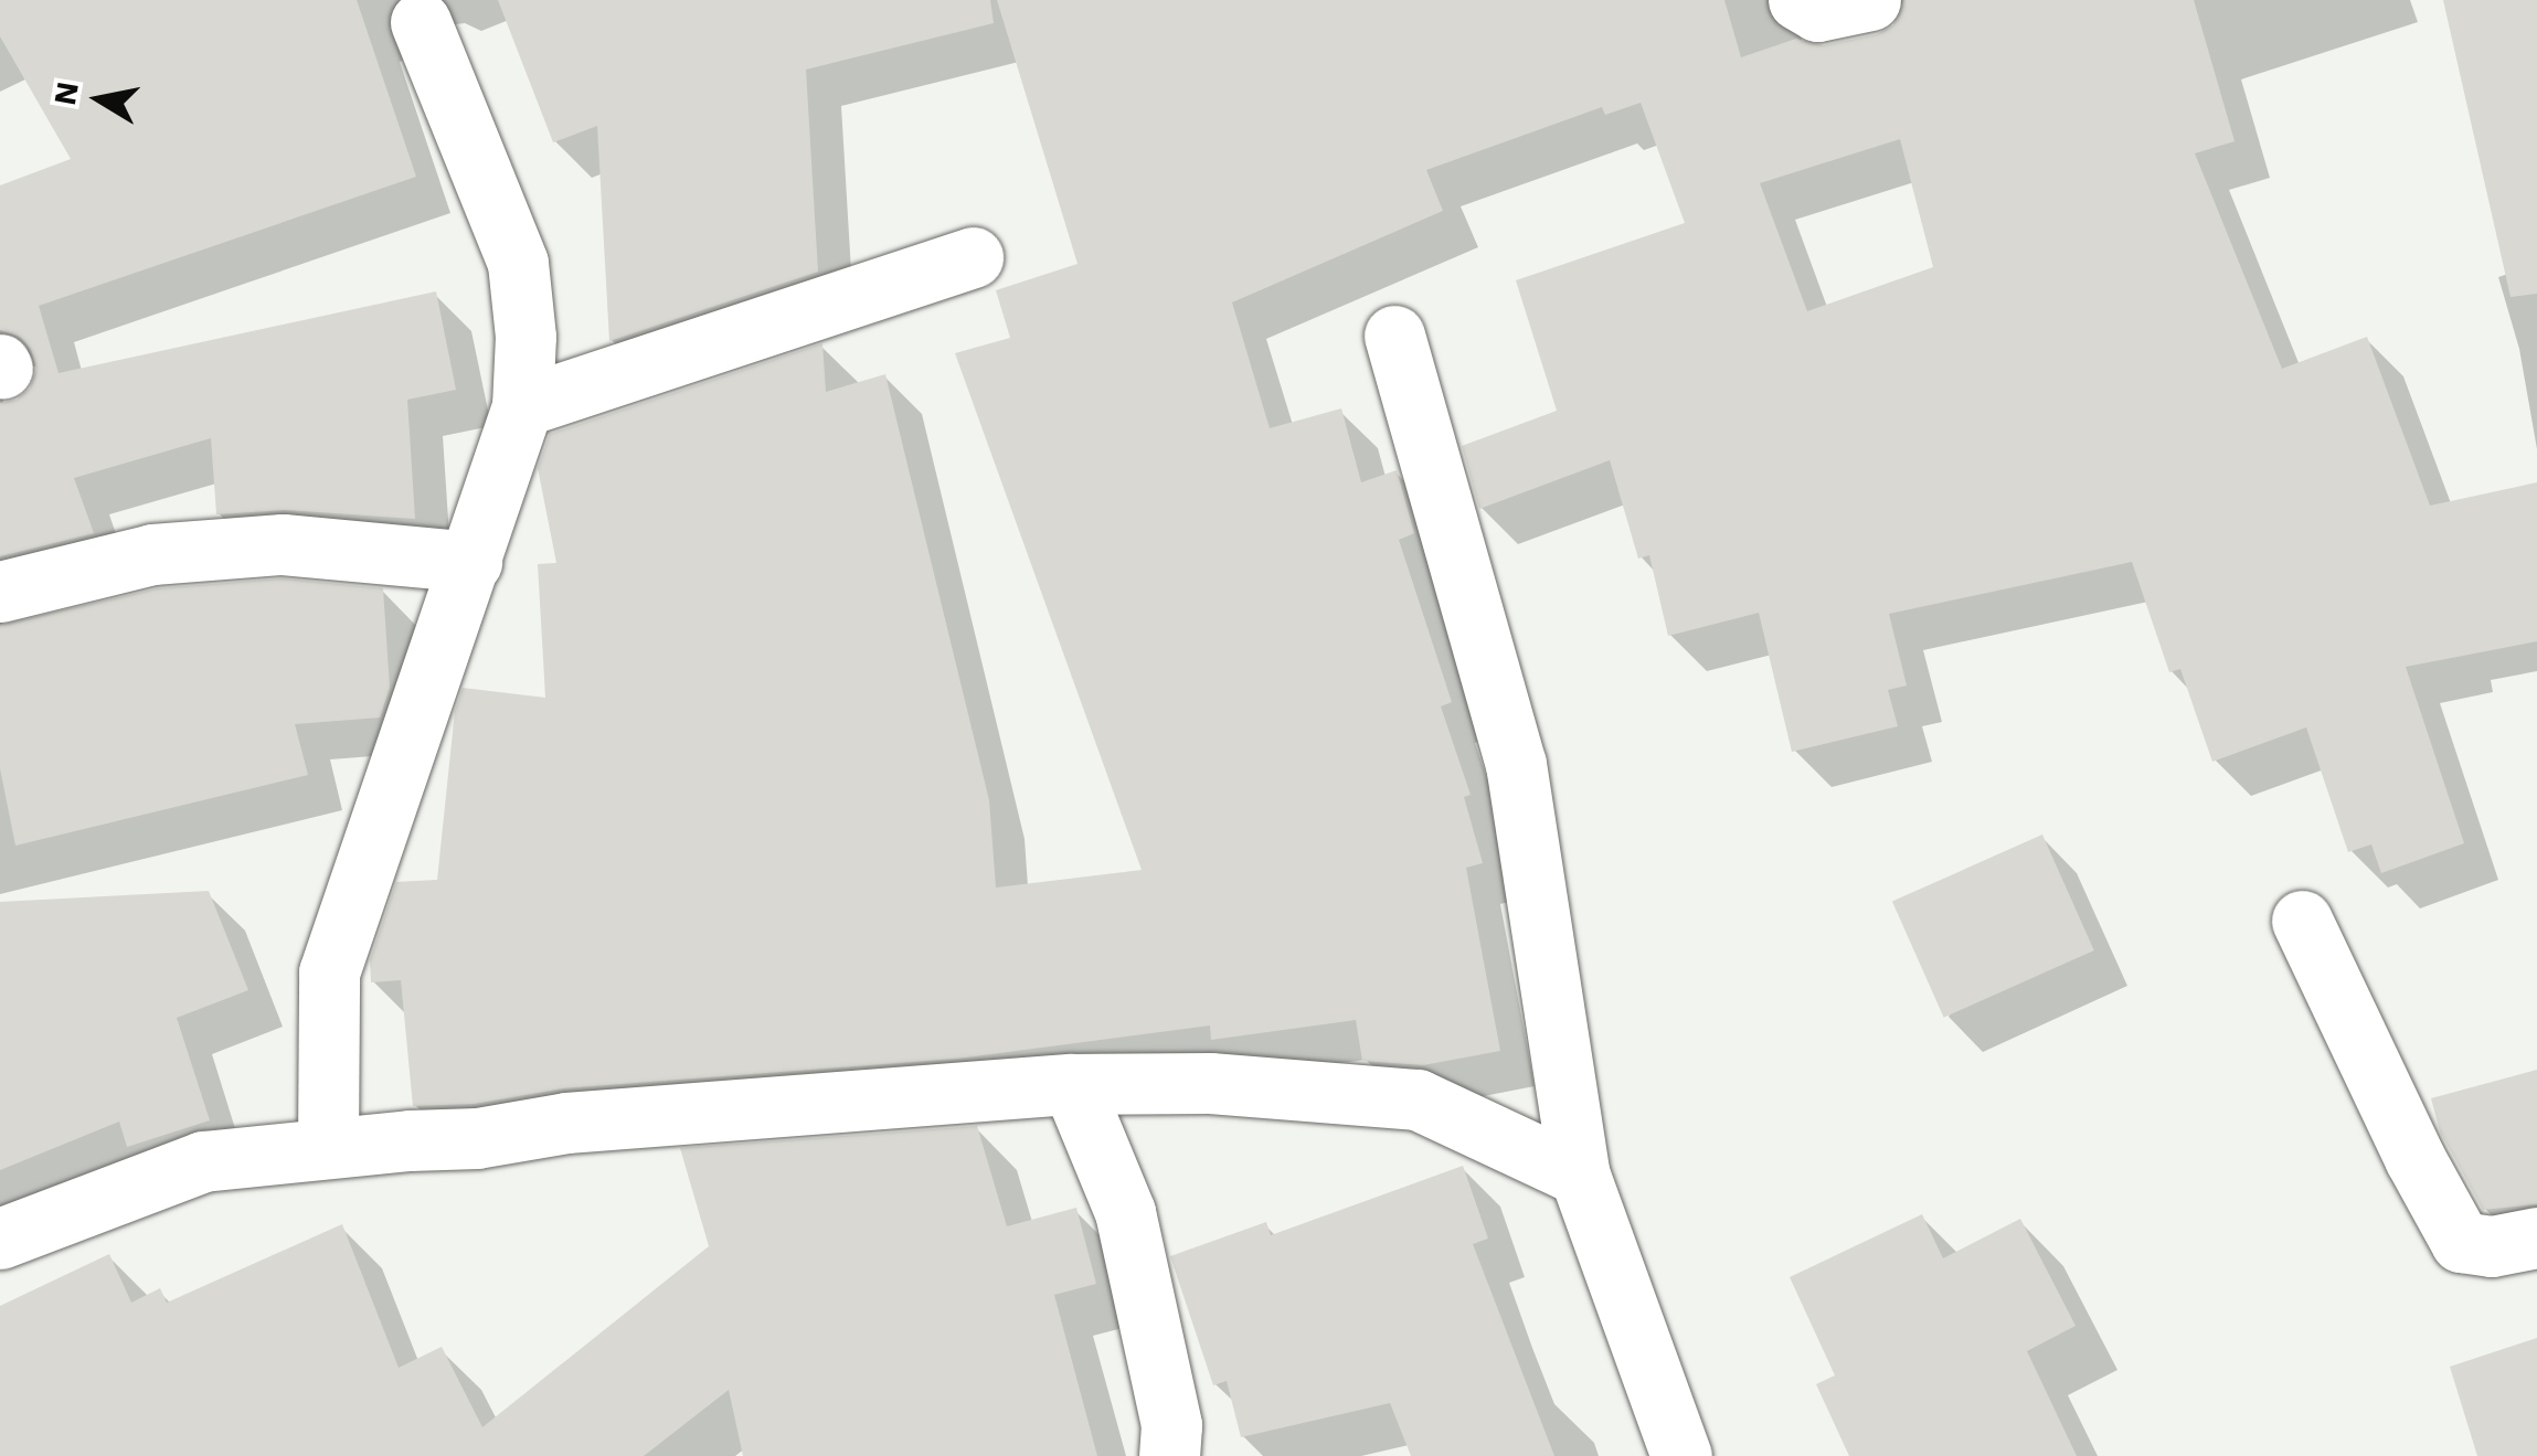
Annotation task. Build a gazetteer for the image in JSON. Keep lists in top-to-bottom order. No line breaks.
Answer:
{"north":"left"}
